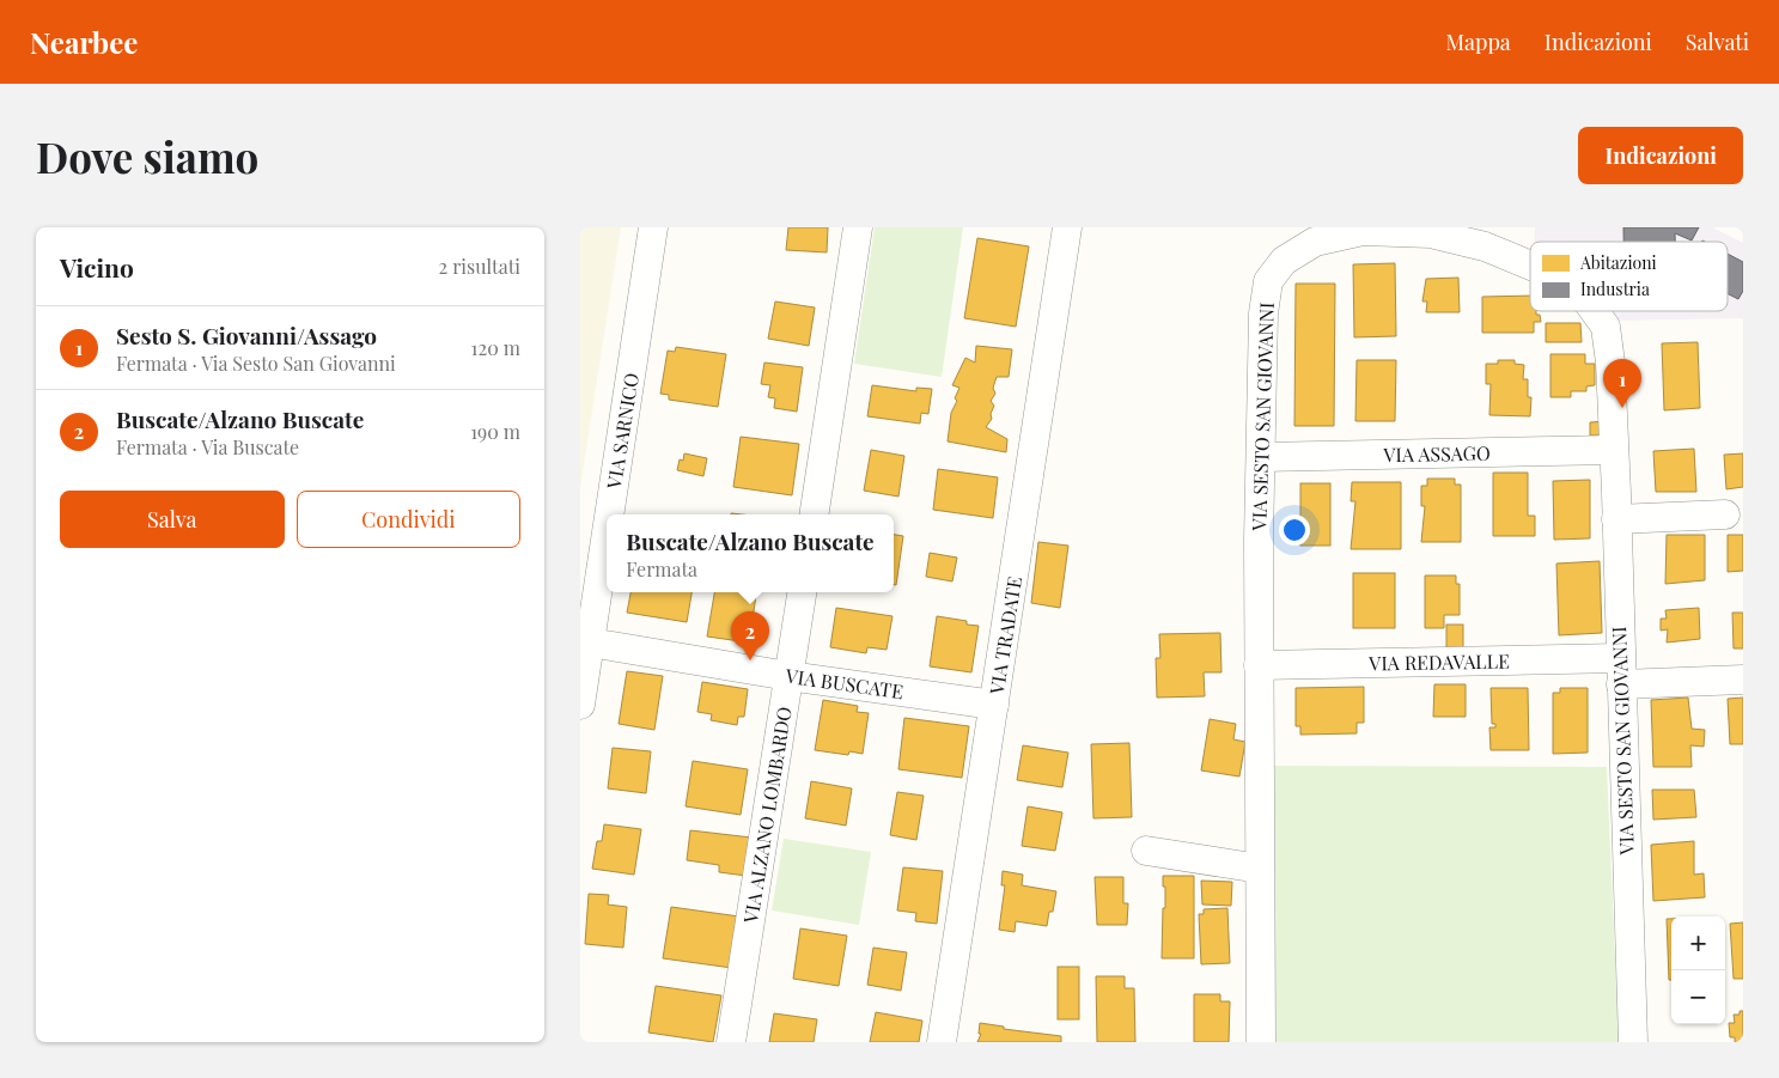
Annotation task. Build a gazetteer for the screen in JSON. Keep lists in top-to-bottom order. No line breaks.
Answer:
{"streets":{"street":["VIA SESTO SAN GIOVANNI","VIA SARNICO","VIA ASSAGO","VIA TRADATE","VIA REDAVALLE","VIA BUSCATE","VIA ALZANO LOMBARDO"]},"crossings":[["VIA SESTO SAN GIOVANNI","VIA ASSAGO"],["VIA SESTO SAN GIOVANNI","VIA REDAVALLE"],["VIA SARNICO","VIA BUSCATE"],["VIA TRADATE","VIA BUSCATE"],["VIA BUSCATE","VIA ALZANO LOMBARDO"]],"legend":["Abitazioni","Industria"],"page":{"header":"Nearbee","nav":["Mappa","Indicazioni","Salvati"],"buttons":["Indicazioni",["Salva","Condividi"]],"title":"Dove siamo","heading":["Vicino","2 risultati"],"list":[{"mark":"1","name":"Sesto S. Giovanni/Assago","note":"Fermata · Via Sesto San Giovanni","value":"120 m"},{"mark":"2","name":"Buscate/Alzano Buscate","note":"Fermata · Via Buscate","value":"190 m"}],"pins":["1","2"],"popup":["Buscate/Alzano Buscate","Fermata"],"map_buttons":["+","−"]}}
